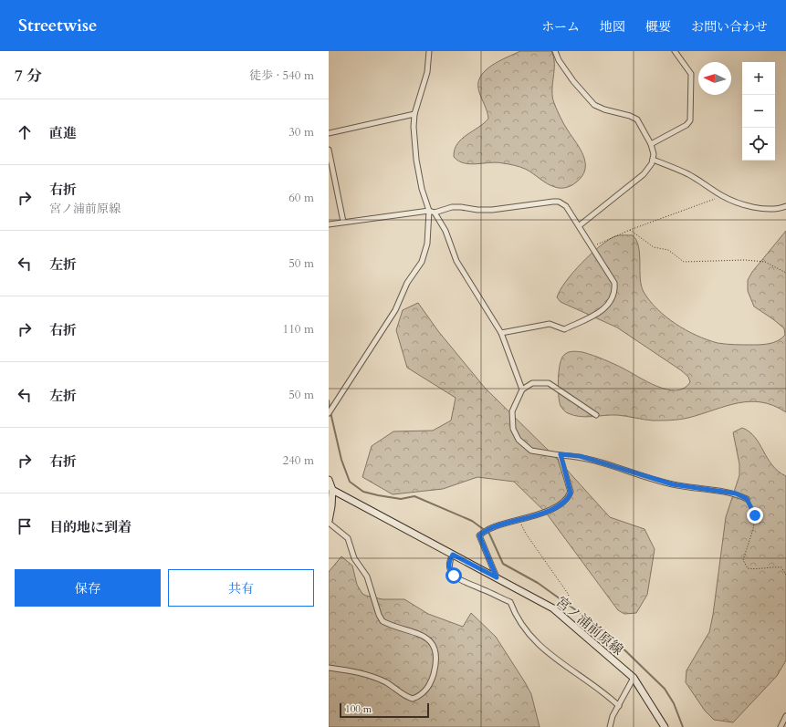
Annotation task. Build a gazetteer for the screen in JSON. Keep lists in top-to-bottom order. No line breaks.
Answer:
{"streets":{"main road":["宮ノ浦前原線"]},"scale_bar":"100 m","north":"left","page":{"header":"Streetwise","nav":["ホーム","地図","概要","お問い合わせ"],"heading":["7 分","徒歩 · 540 m"],"map_buttons":["+","−"],"list":[["直進","30 m"],["右折","宮ノ浦前原線","60 m"],["左折","50 m"],["右折","110 m"],["左折","50 m"],["右折","240 m"],"目的地に到着"],"buttons":["保存","共有"],"scale":"100 m"}}
